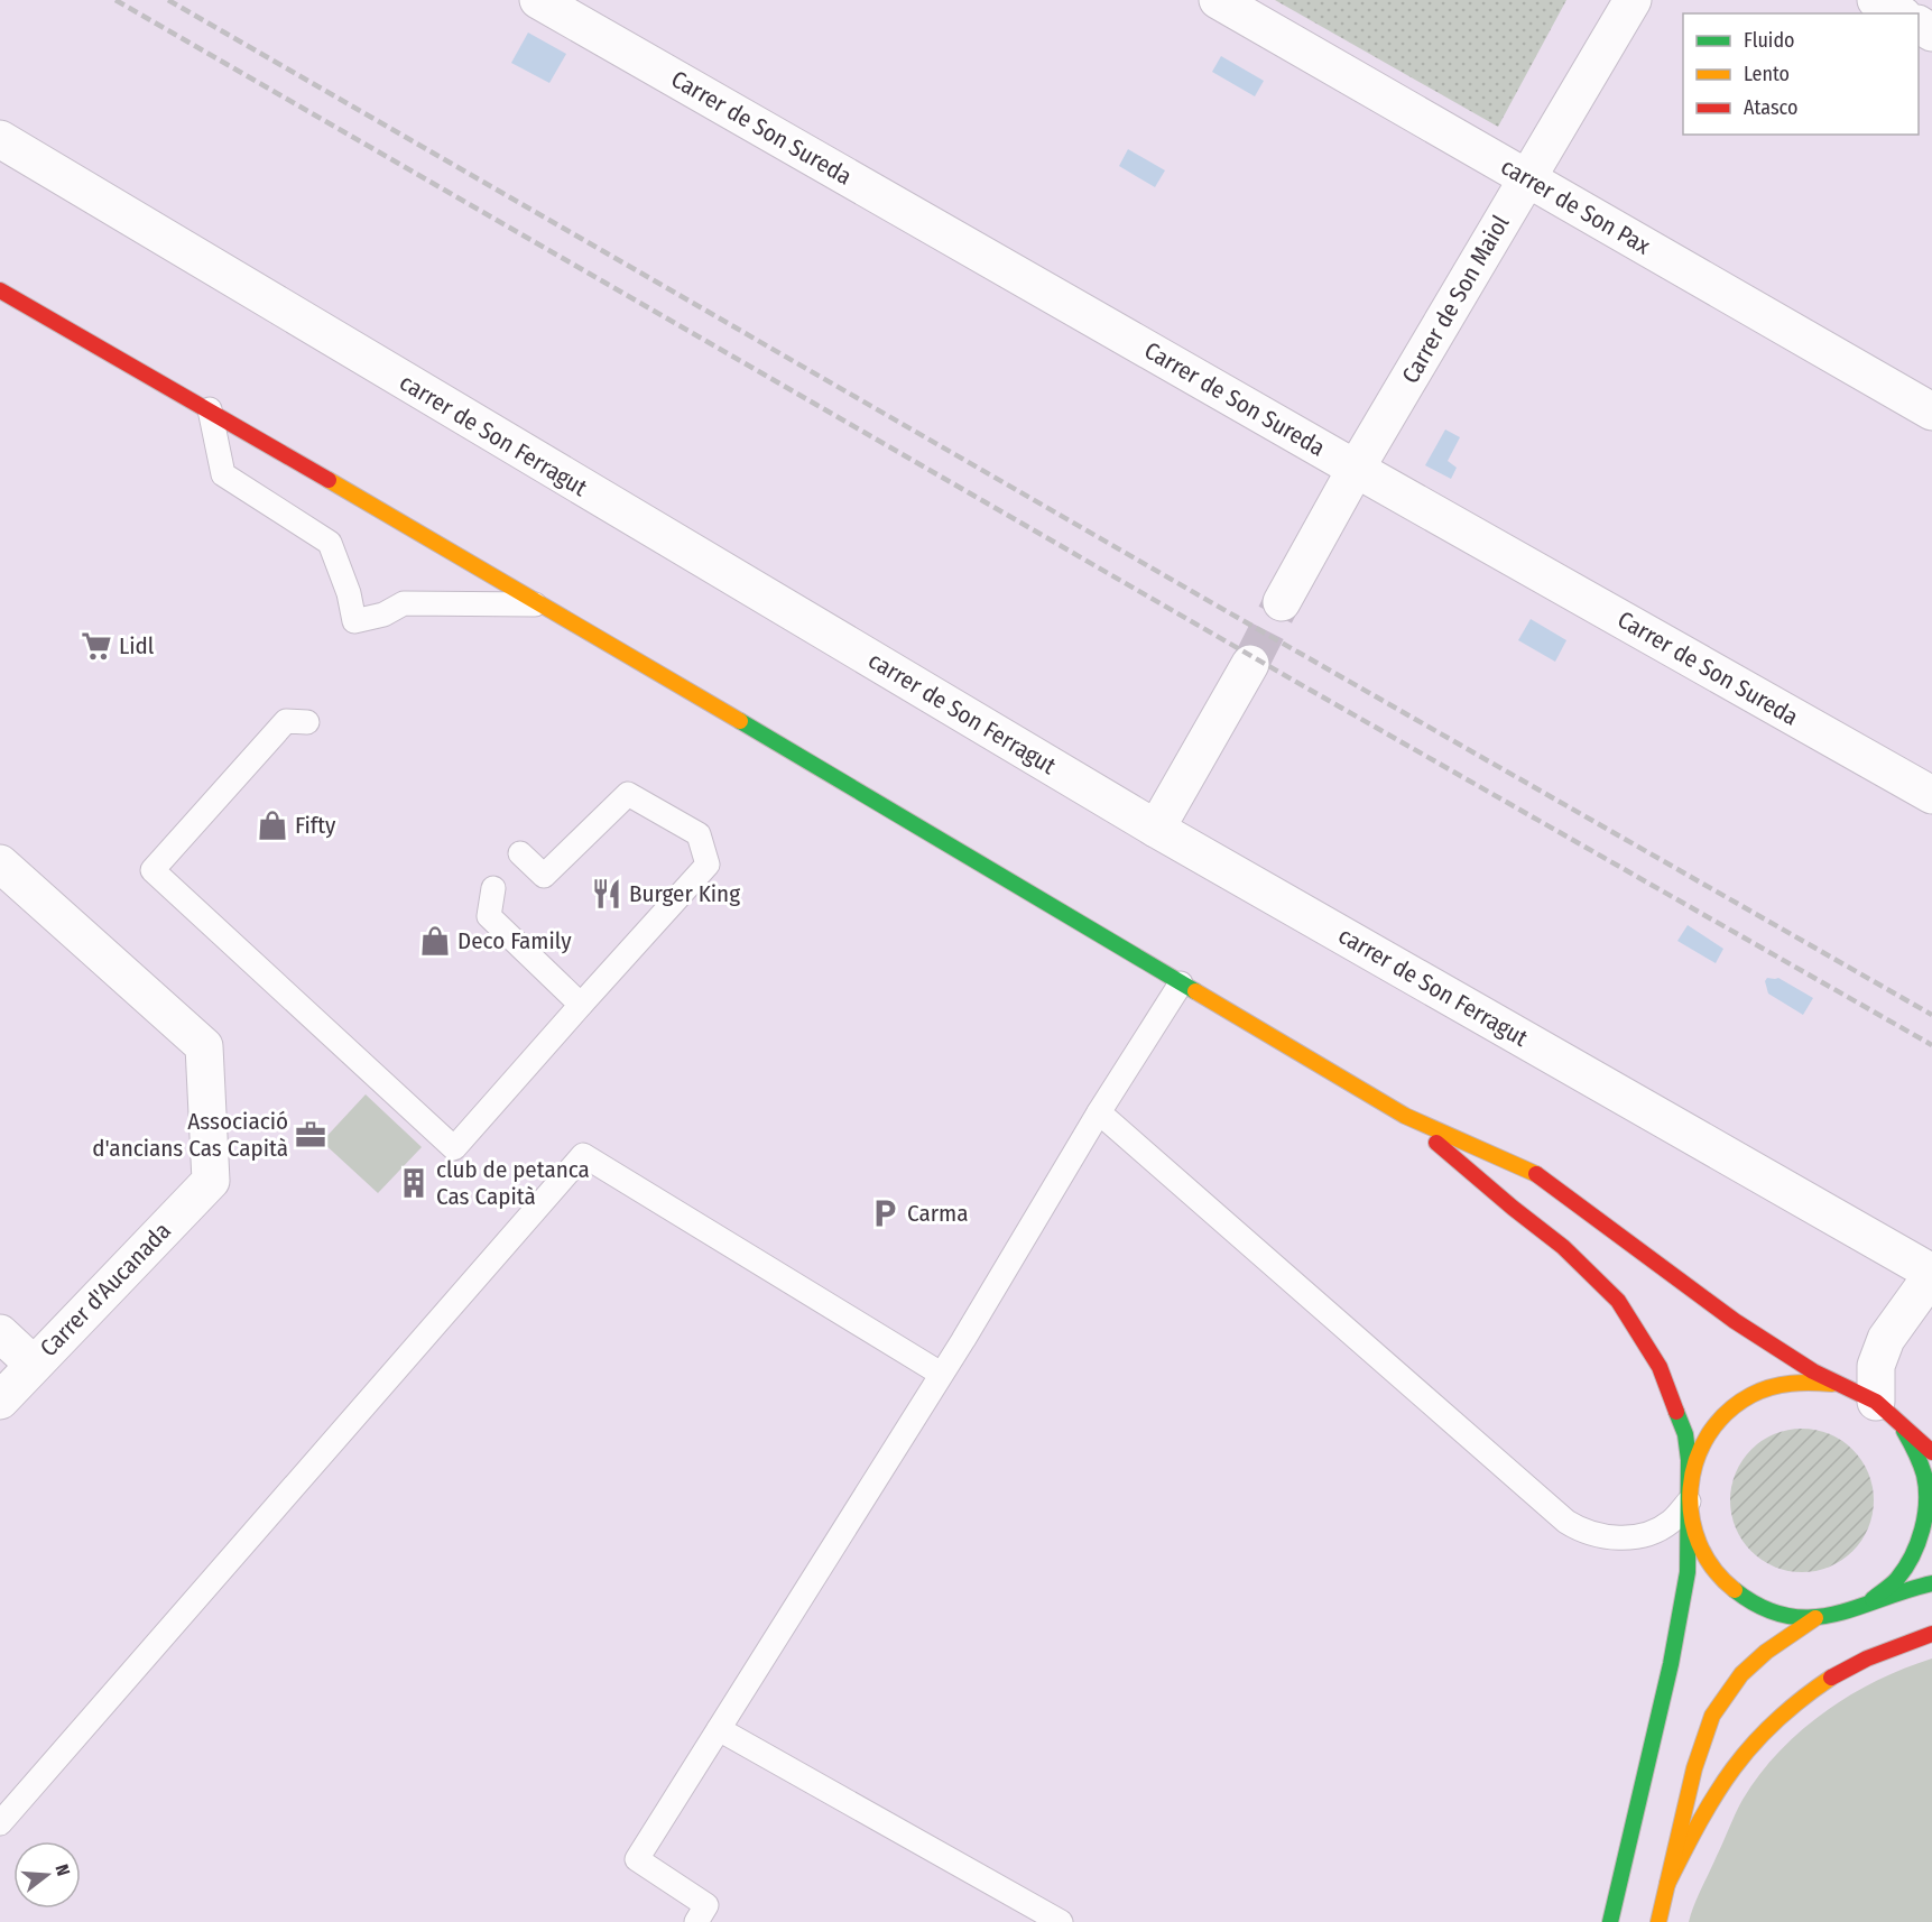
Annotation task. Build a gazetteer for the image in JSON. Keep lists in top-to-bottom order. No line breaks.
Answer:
{"streets":{"street":["Carrer de Son Sureda","carrer de Son Pax","Carrer de Son Maiol","carrer de Son Ferragut","Carrer d'Aucanada"]},"crossings":[["Carrer de Son Sureda","Carrer de Son Maiol"],["carrer de Son Pax","Carrer de Son Maiol"]],"places":{"supermarket":["Lidl"],"shop":["Fifty","Deco Family"],"restaurant":["Burger King"],"office":["Associació d'ancians Cas Capità"],"building":["club de petanca Cas Capità"],"parking":["Carma"]},"legend":["Fluido","Lento","Atasco"],"north":"right"}
